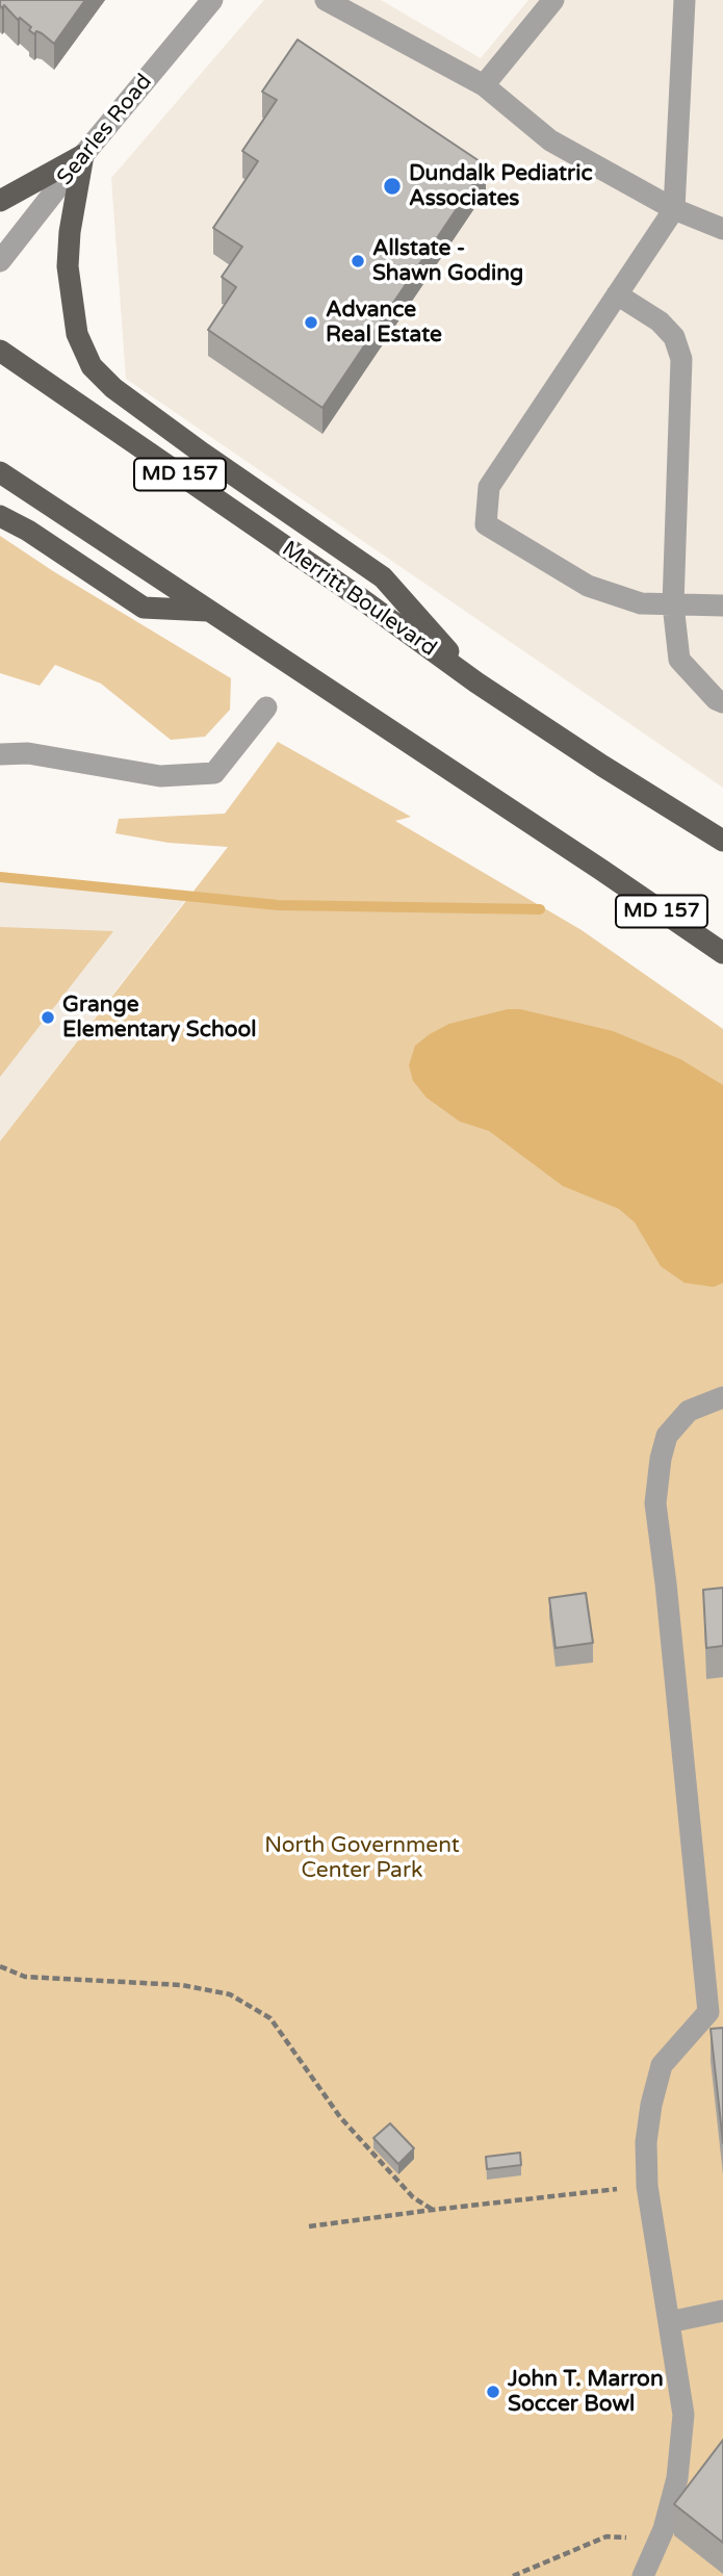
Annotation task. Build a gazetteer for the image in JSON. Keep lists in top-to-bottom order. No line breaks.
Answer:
{"streets":{"main road":["MD 157","Merritt Boulevard"],"street":["Searles Road"]},"parks":["North Government Center Park"],"places":["Dundalk Pediatric Associates","Allstate - Shawn Goding","Advance Real Estate","Grange Elementary School","John T. Marron Soccer Bowl"]}
